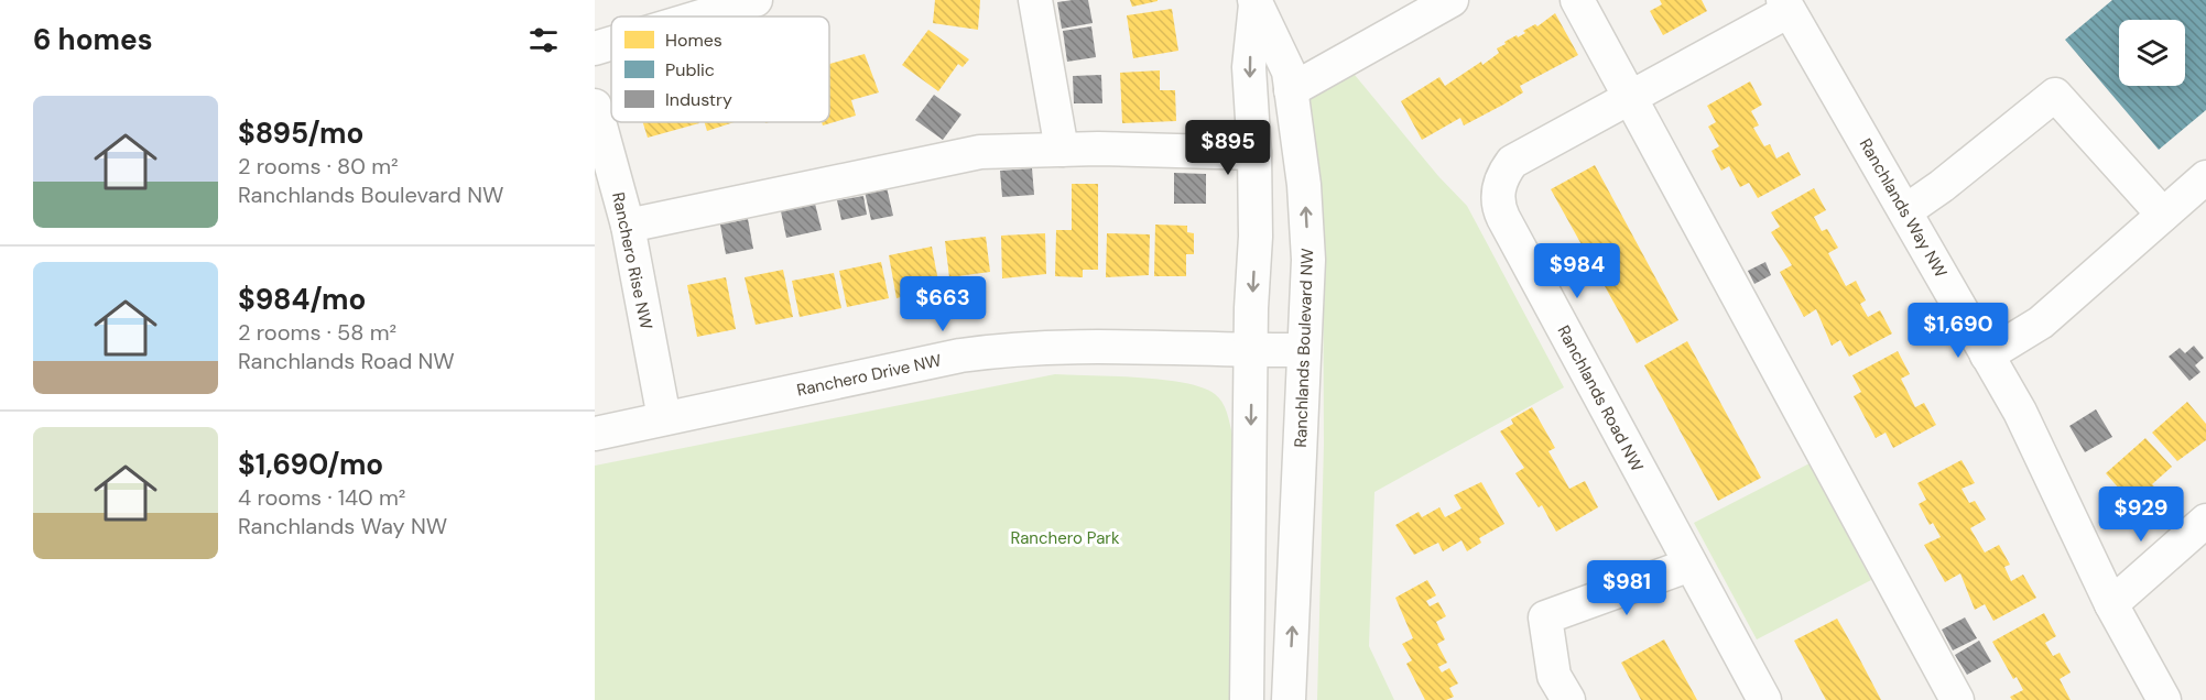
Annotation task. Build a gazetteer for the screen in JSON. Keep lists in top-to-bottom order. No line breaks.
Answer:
{"streets":{"street":["Ranchlands Way NW","Ranchero Rise NW","Ranchlands Boulevard NW","Ranchero Drive NW","Ranchlands Road NW"]},"crossings":[["Ranchlands Way NW","Ranchlands Road NW"],["Ranchero Rise NW","Ranchero Drive NW"],["Ranchlands Boulevard NW","Ranchero Drive NW"]],"parks":["Ranchero Park"],"legend":["Homes","Public","Industry"],"page":{"heading":"6 homes","list":[{"name":"$895/mo","note":"2 rooms · 80 m² · Ranchlands Boulevard NW"},{"name":"$984/mo","note":"2 rooms · 58 m² · Ranchlands Road NW"},{"name":"$1,690/mo","note":"4 rooms · 140 m² · Ranchlands Way NW"}],"price":["$895","$984","$663","$1,690","$929","$981"]}}
